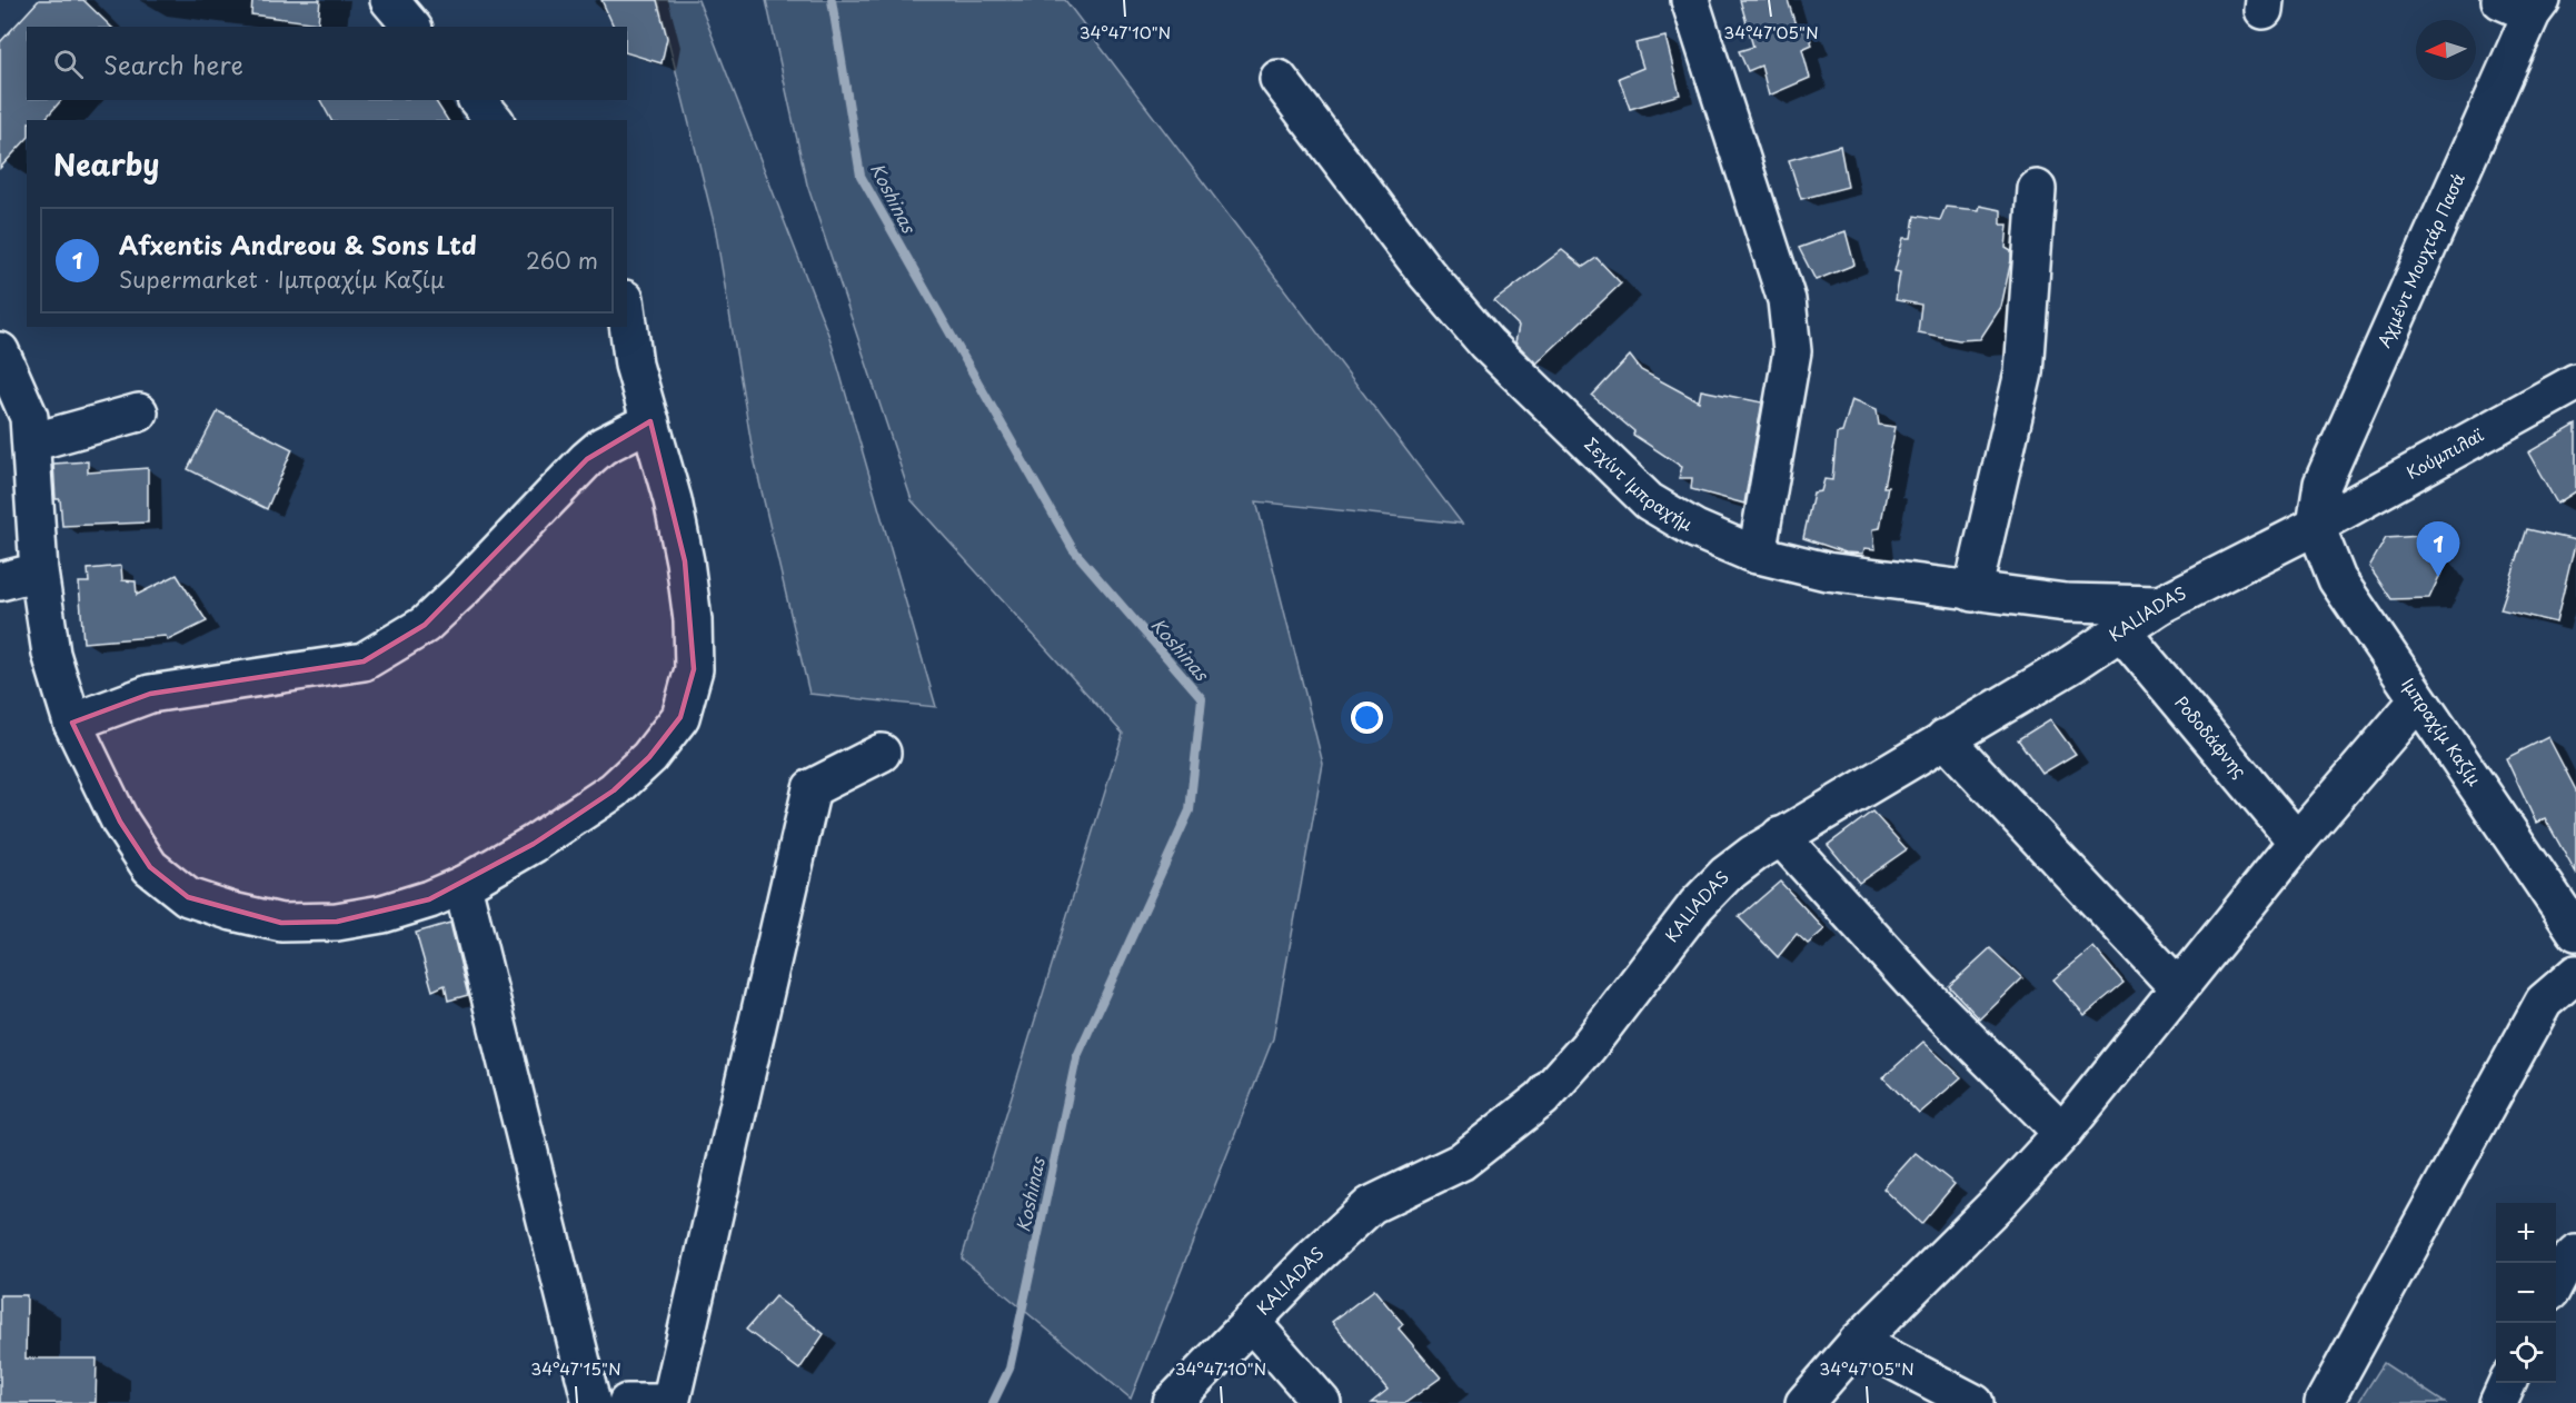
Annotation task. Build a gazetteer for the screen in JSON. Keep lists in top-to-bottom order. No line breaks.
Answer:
{"streets":{"street":["Αχμέντ Μουχτάρ Πασά","Κούμπιλαϊ","Σεχίντ Ιμπραχήμ","KALIADAS","Ιμπραχίμ Καζίμ","Ροδοδάφνης"]},"crossings":[["Αχμέντ Μουχτάρ Πασά","Κούμπιλαϊ"],["Αχμέντ Μουχτάρ Πασά","KALIADAS"],["Αχμέντ Μουχτάρ Πασά","Ιμπραχίμ Καζίμ"],["Κούμπιλαϊ","KALIADAS"],["Κούμπιλαϊ","Ιμπραχίμ Καζίμ"],["Σεχίντ Ιμπραχήμ","KALIADAS"],["KALIADAS","Ιμπραχίμ Καζίμ"],["KALIADAS","Ροδοδάφνης"]],"water":["Koshinas"],"north":"left","page":{"search":"Search here","heading":"Nearby","list":[{"mark":"1","name":"Afxentis Andreou & Sons Ltd","note":"Supermarket · Ιμπραχίμ Καζίμ","value":"260 m"}],"pins":"1","map_buttons":["+","−"]},"coordinates":["34°47'10\"N","34°47'05\"N","34°47'15\"N"]}
